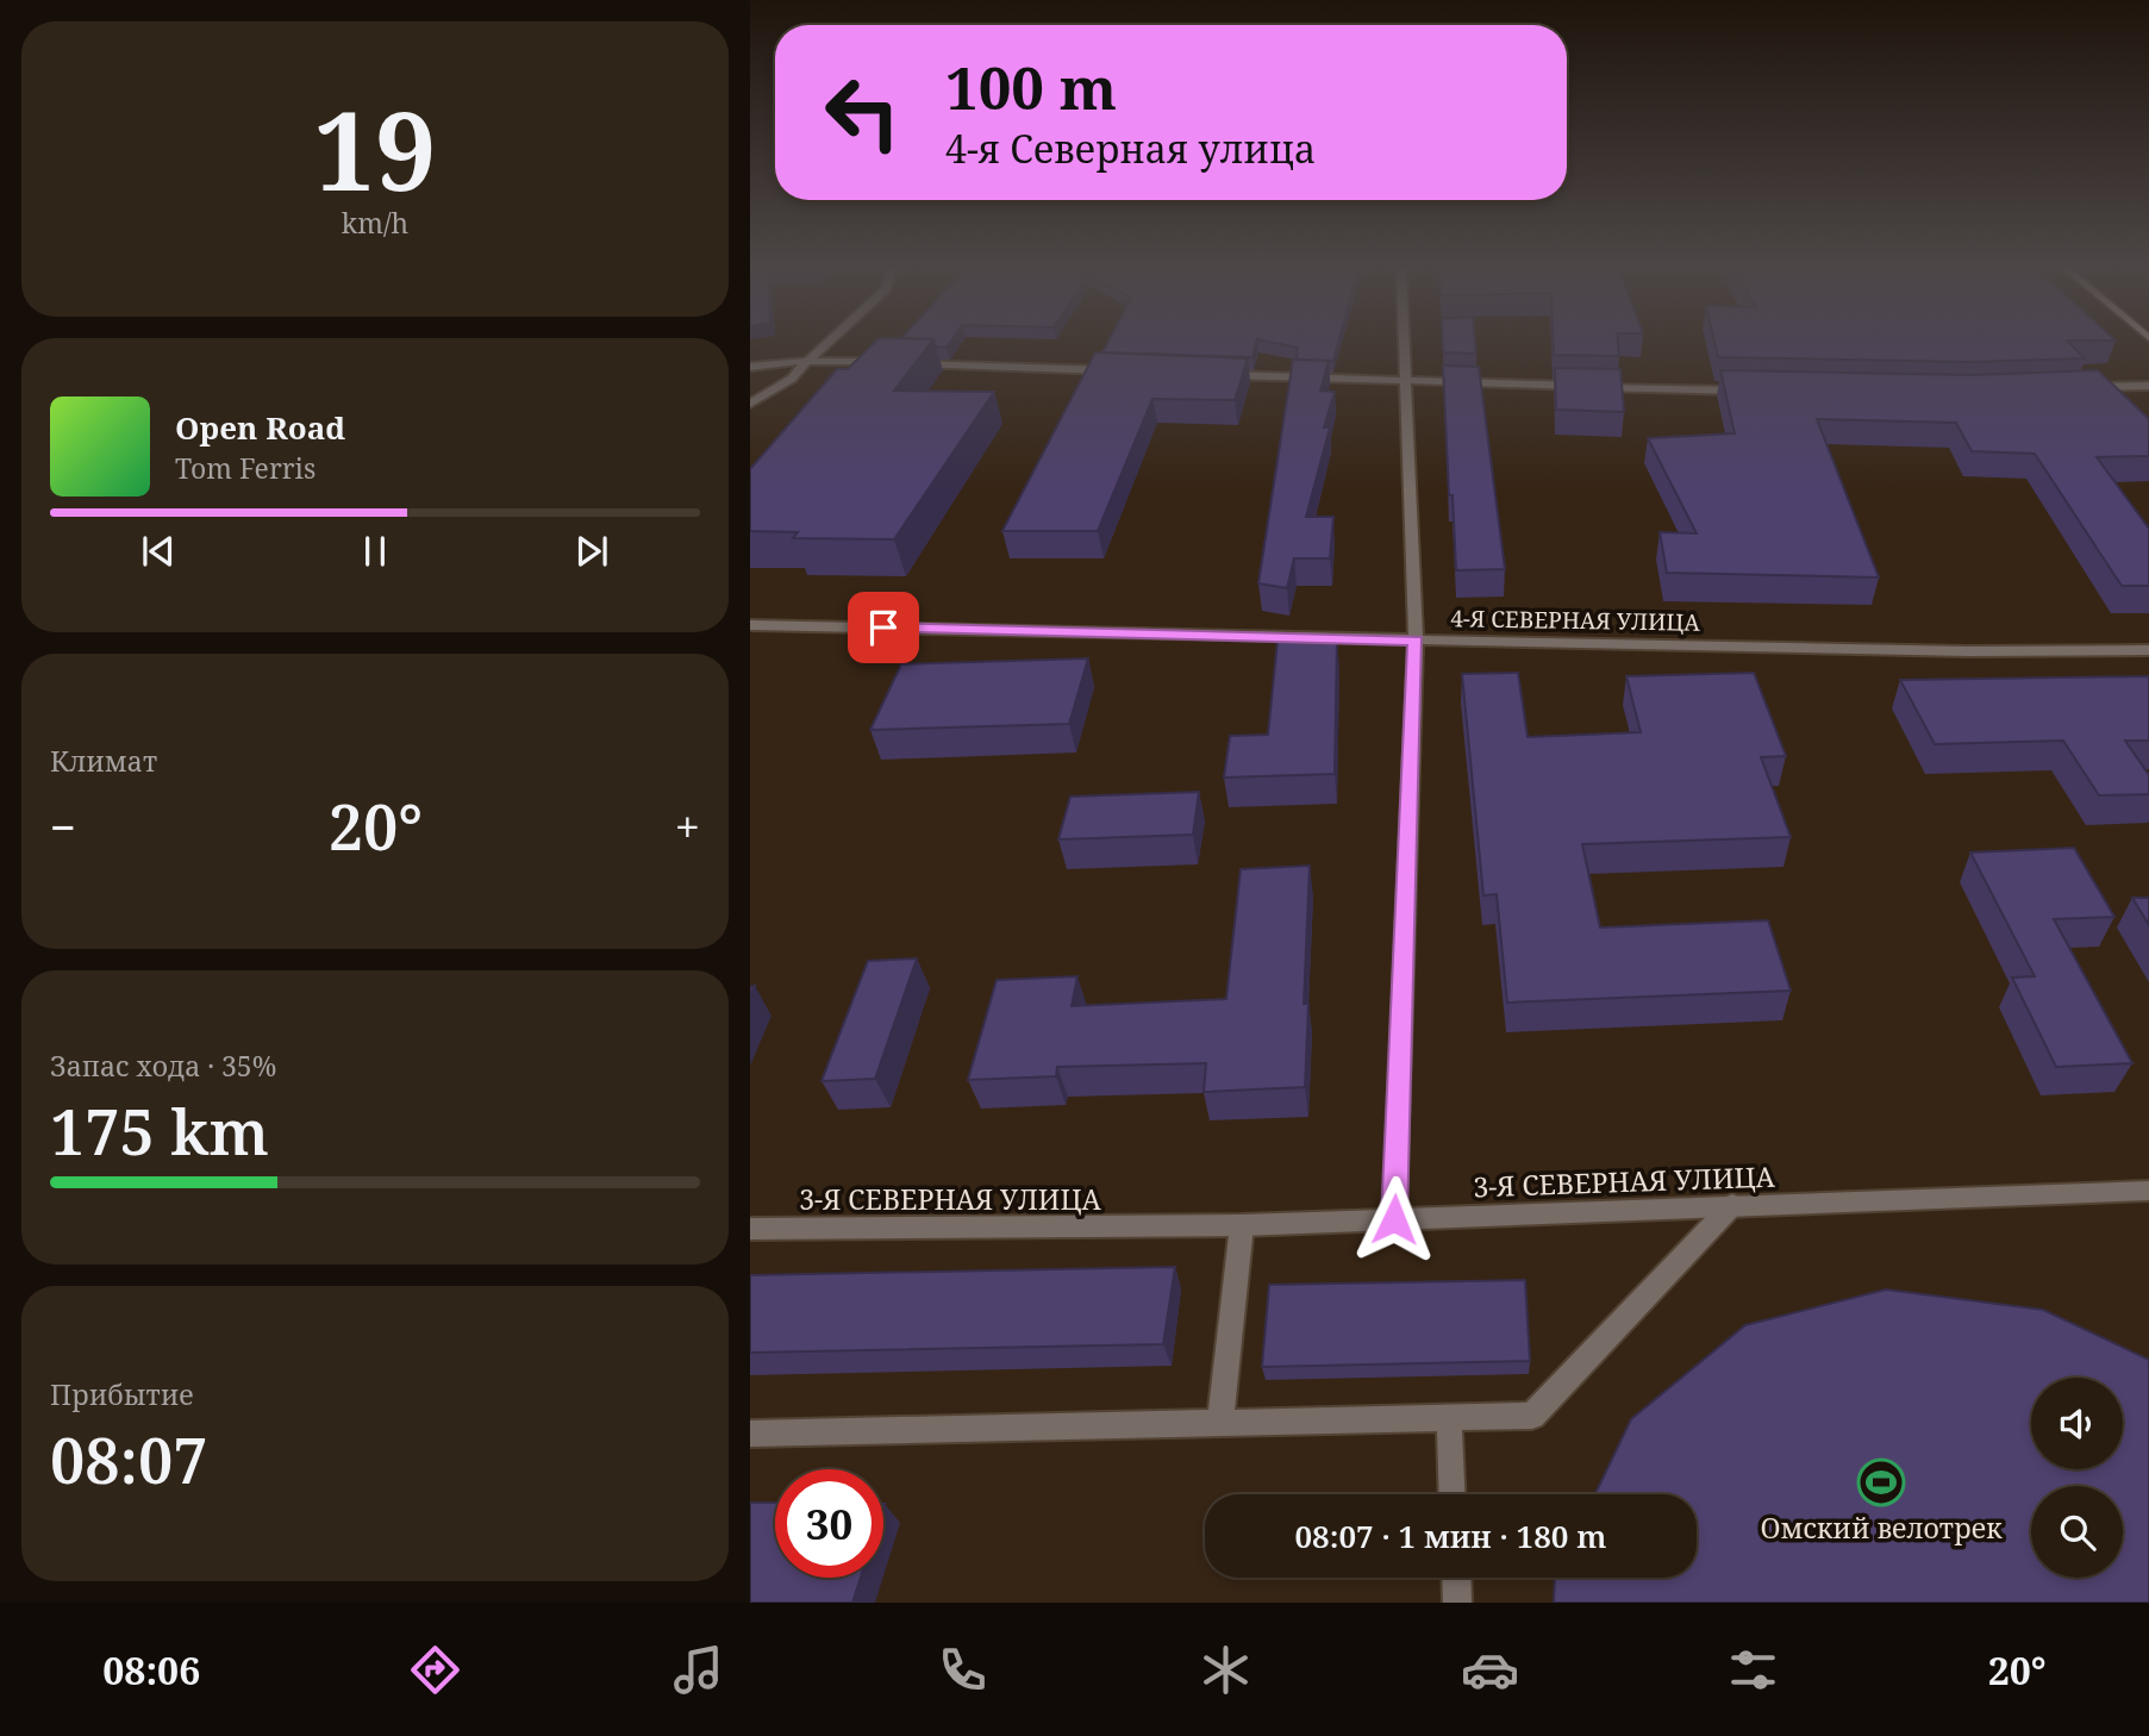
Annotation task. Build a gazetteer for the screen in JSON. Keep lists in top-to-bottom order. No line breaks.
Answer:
{"streets":{"street":["4-Я СЕВЕРНАЯ УЛИЦА","3-Я СЕВЕРНАЯ УЛИЦА"]},"places":{"sports":["Омский велотрек"]},"page":{"tile":[["19","km/h"],"Климат",["Запас хода · 35%","175 km"],["Прибытие","08:07"]],"turn":["100 m","4-я Северная улица"],"song":["Open Road","Tom Ferris"],"heat":["−","20°","+"],"limit":"30","trip":"08:07 · 1 мин · 180 m","tabs":["08:06","20°"]}}
